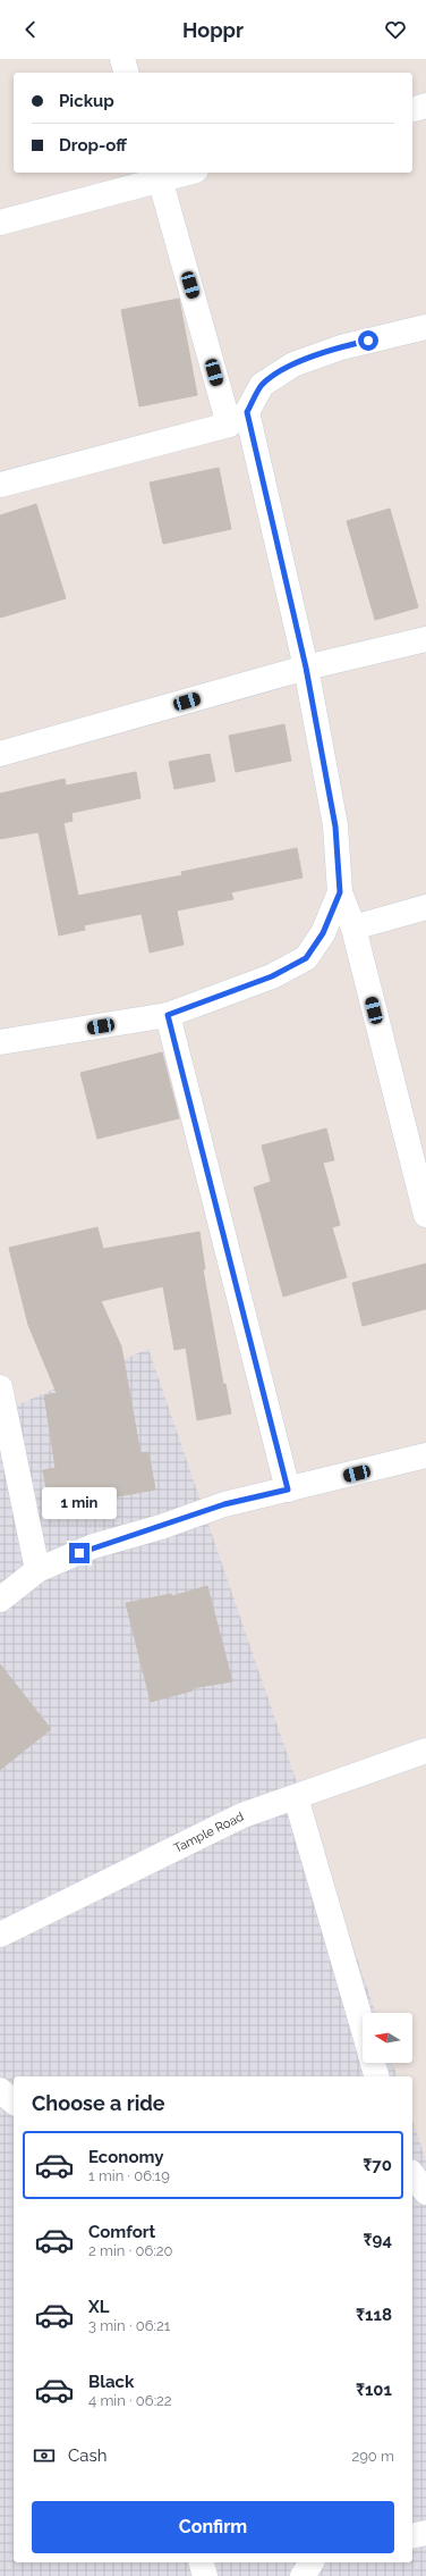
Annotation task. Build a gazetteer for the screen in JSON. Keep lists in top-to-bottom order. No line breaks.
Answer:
{"streets":{"street":["Tample Road"]},"north":"left","page":{"header":"Hoppr","banner":["Pickup","Drop-off"],"bubble":"1 min","heading":"Choose a ride","list":[{"name":"Economy","note":"1 min · 06:19","value":"₹70"},{"name":"Comfort","note":"2 min · 06:20","value":"₹94"},{"name":"XL","note":"3 min · 06:21","value":"₹118"},{"name":"Black","note":"4 min · 06:22","value":"₹101"}],"pay":["Cash","290 m"],"buttons":"Confirm"}}
